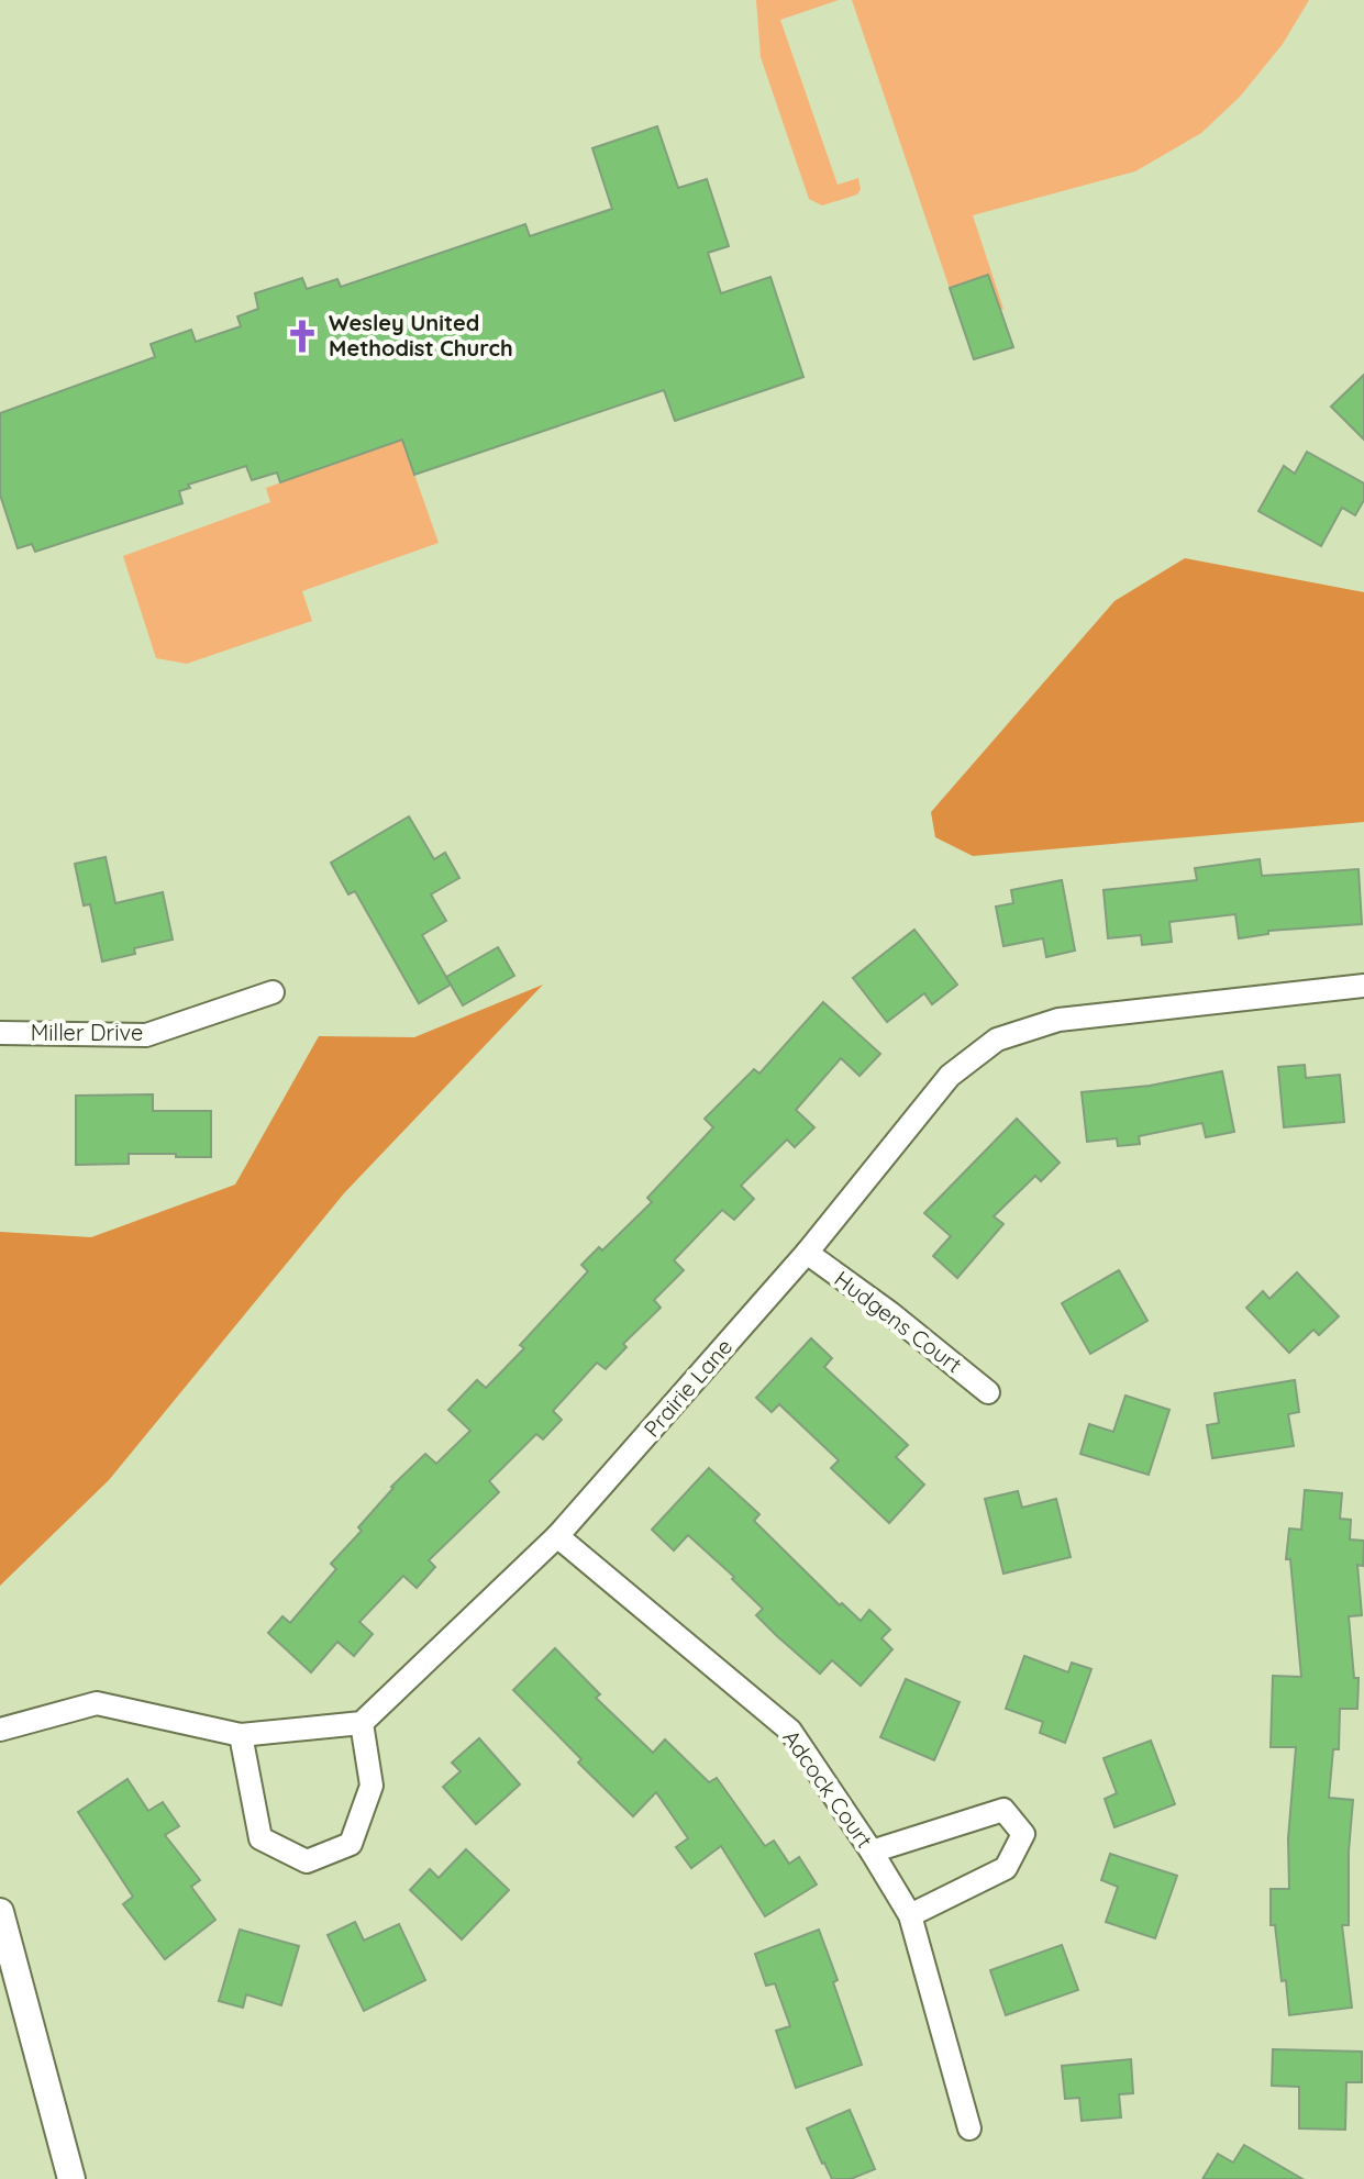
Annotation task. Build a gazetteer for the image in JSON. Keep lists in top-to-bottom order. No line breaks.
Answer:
{"streets":{"street":["Miller Drive","Hudgens Court","Prairie Lane","Adcock Court"]},"crossings":[["Hudgens Court","Prairie Lane"],["Prairie Lane","Adcock Court"]],"places":{"church":["Wesley United Methodist Church"]}}
